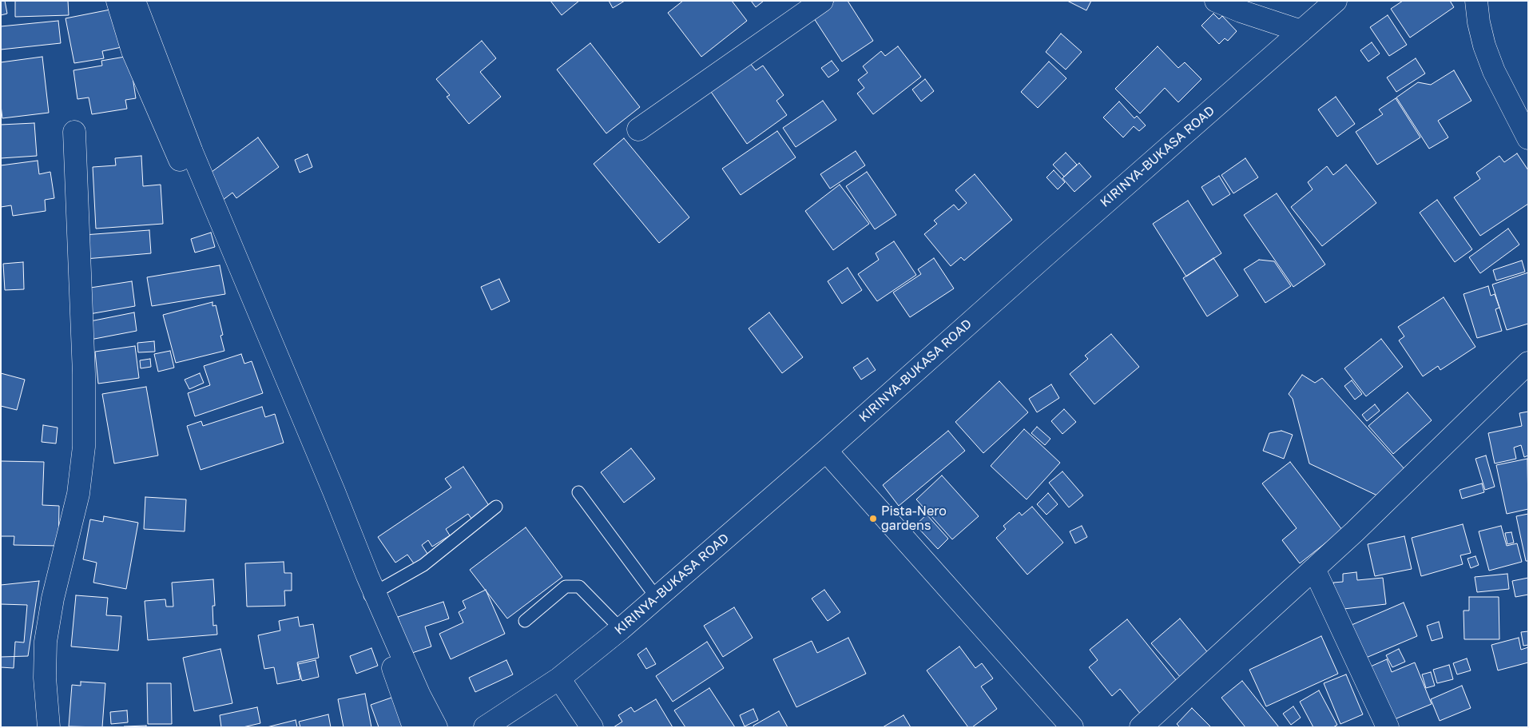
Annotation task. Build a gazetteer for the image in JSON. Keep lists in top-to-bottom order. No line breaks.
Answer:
{"streets":{"street":["KIRINYA-BUKASA ROAD"]},"places":["Pista-Nero gardens"]}
